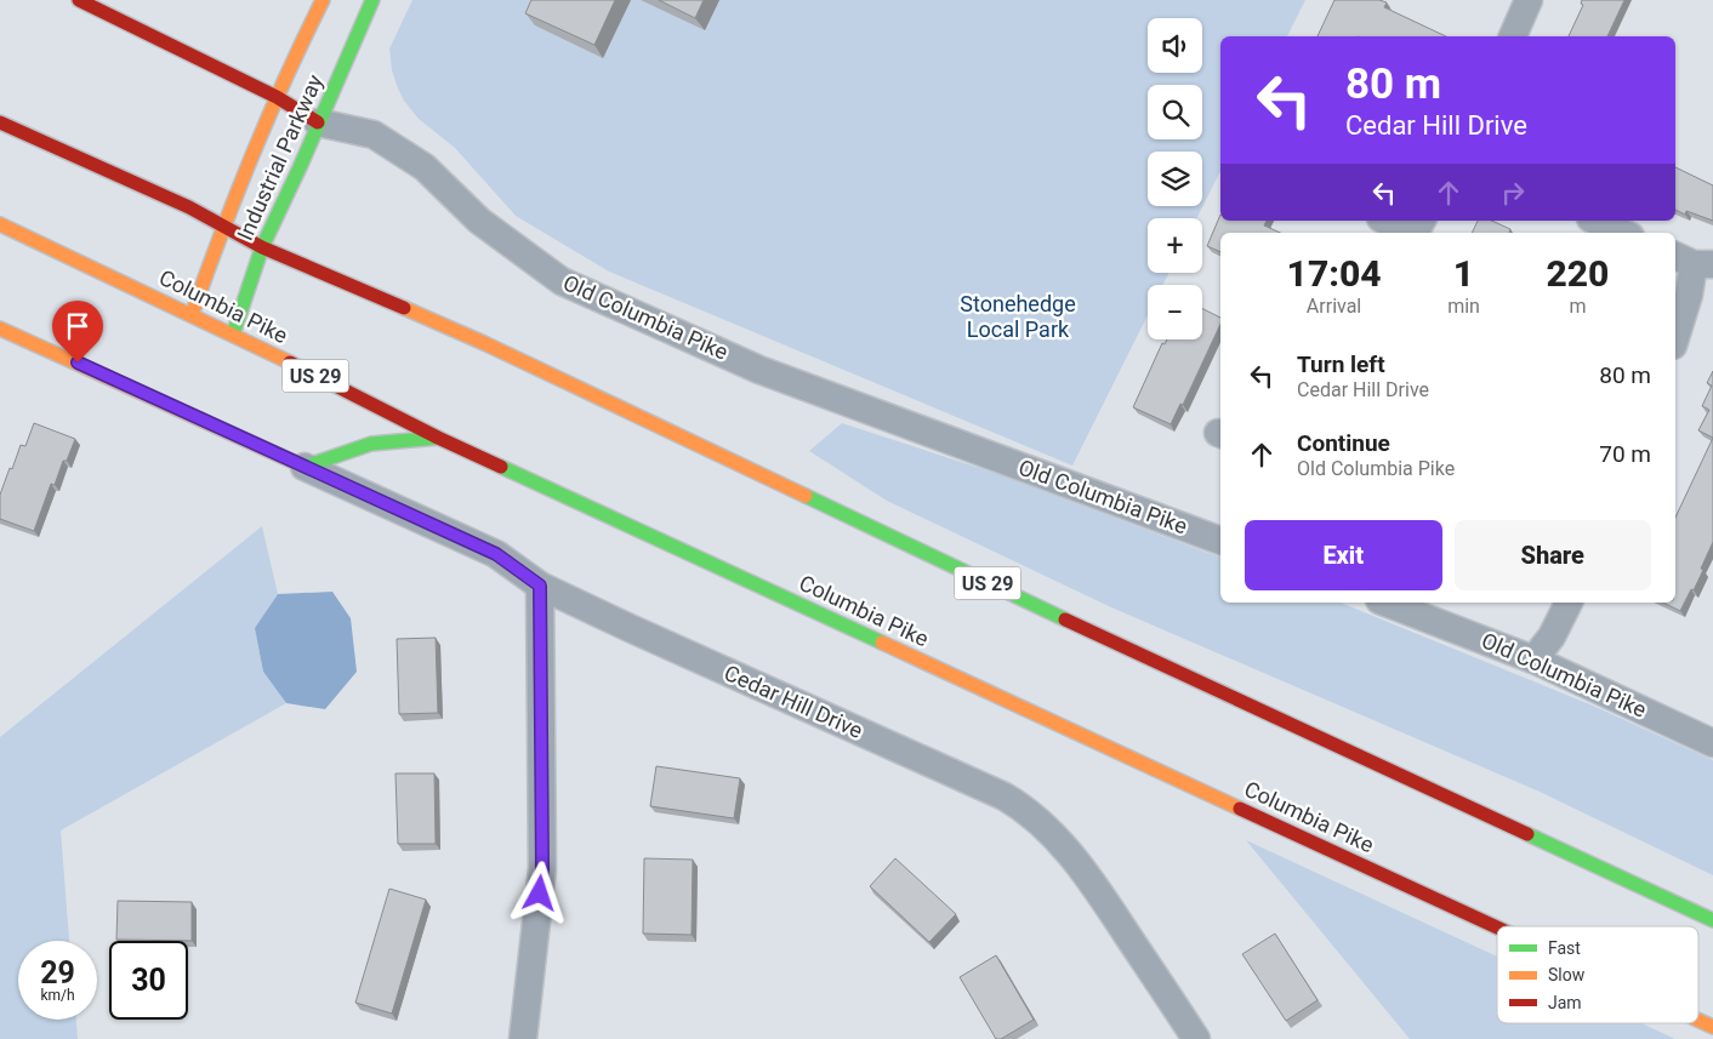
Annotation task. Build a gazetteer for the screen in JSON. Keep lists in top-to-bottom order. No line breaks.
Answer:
{"streets":{"main road":["Industrial Parkway","Columbia Pike","Old Columbia Pike","US 29"],"street":["Cedar Hill Drive"]},"crossings":[["Industrial Parkway","Columbia Pike"],["Industrial Parkway","Old Columbia Pike"],["Industrial Parkway","US 29"]],"parks":["Stonehedge Local Park"],"legend":["Fast","Slow","Jam"],"page":{"map_buttons":["+","−"],"turn":["80 m","Cedar Hill Drive"],"eta":["17:04","Arrival","1","min","220","m"],"list":[{"name":"Turn left","note":"Cedar Hill Drive","value":"80 m"},{"name":"Continue","note":"Old Columbia Pike","value":"70 m"}],"buttons":["Exit","Share"],"speed":"29 km/h","limit":"30"}}
